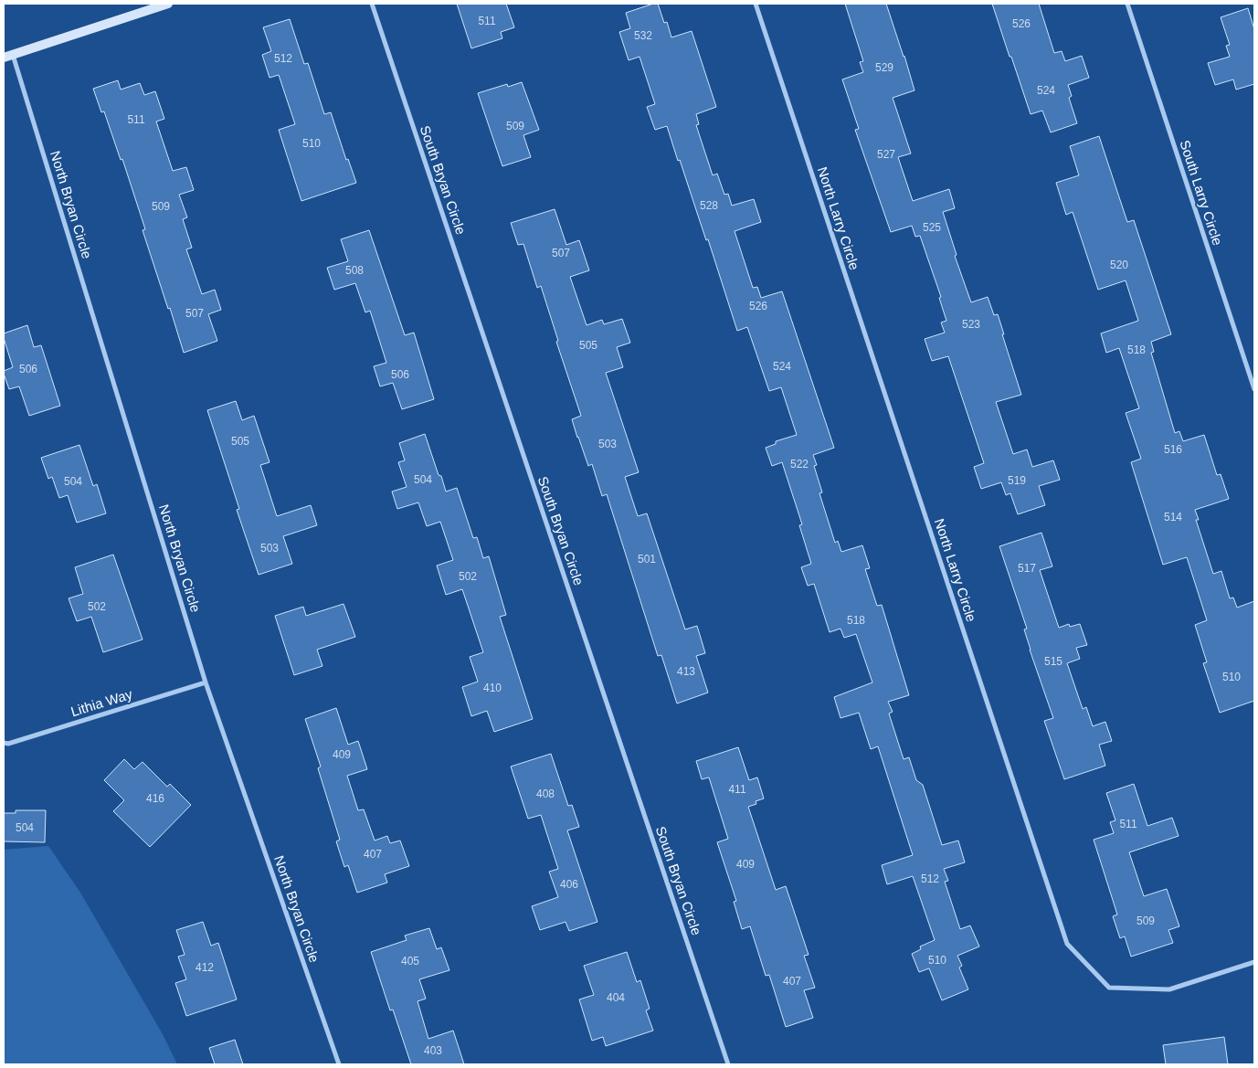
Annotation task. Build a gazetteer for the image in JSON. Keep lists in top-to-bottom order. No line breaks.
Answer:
{"streets":{"street":["South Bryan Circle","South Larry Circle","North Bryan Circle","North Larry Circle","Lithia Way"]},"crossings":[["North Bryan Circle","Lithia Way"]],"house_numbers":["511","526","532","512","529","524","511","509","510","527","528","509","525","507","520","508","526","507","523","505","518","524","506","506","505","503","516","522","504","519","504","514","503","501","517","502","502","518","515","413","510","410","409","411","408","416","511","504","407","409","512","406","509","510","405","412","407","404","403"]}
